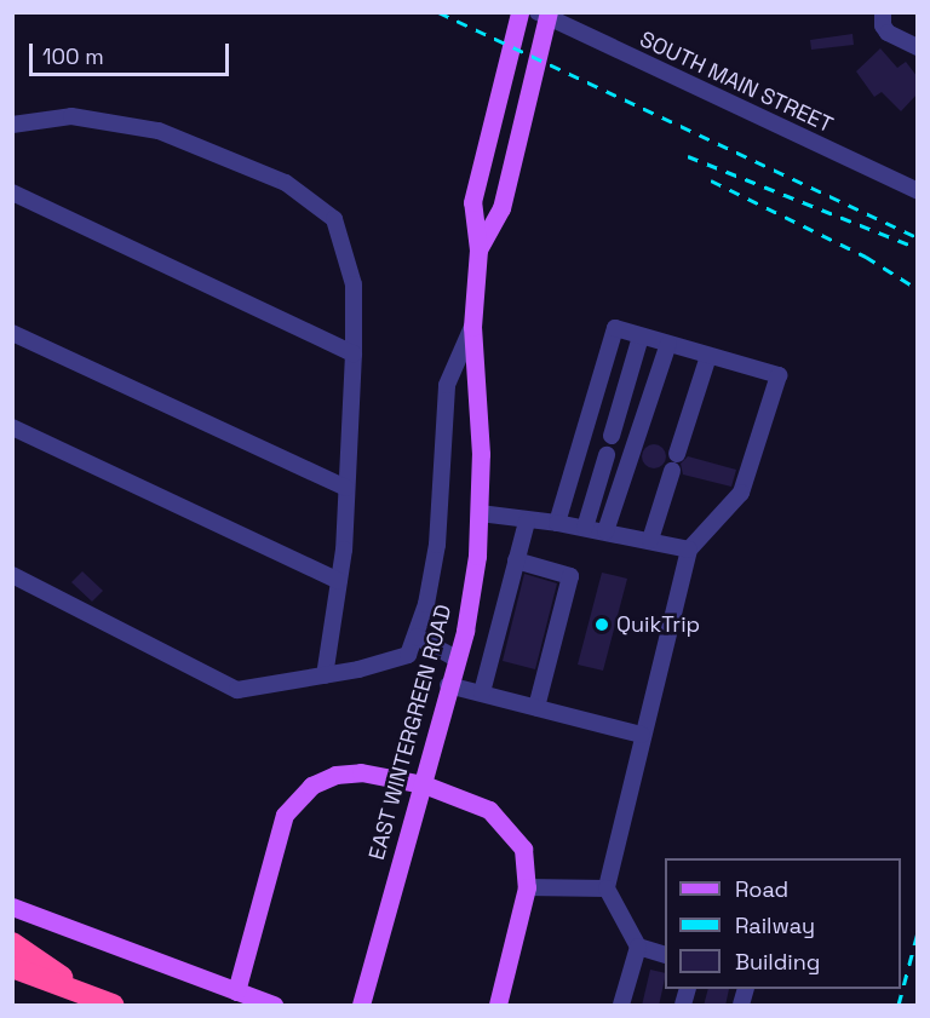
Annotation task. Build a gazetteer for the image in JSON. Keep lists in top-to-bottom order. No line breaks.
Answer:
{"streets":{"main road":["EAST WINTERGREEN ROAD"],"street":["SOUTH MAIN STREET"]},"places":["QuikTrip"],"legend":["Road","Railway","Building"],"scale_bar":"100 m"}
